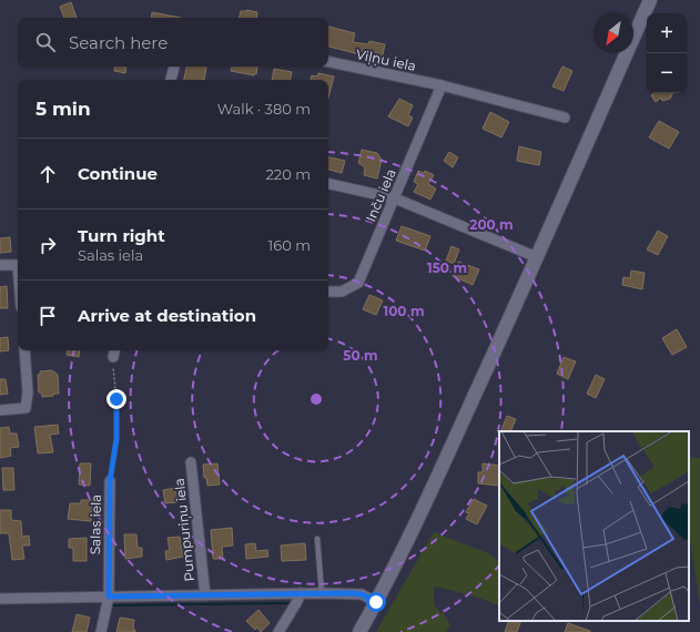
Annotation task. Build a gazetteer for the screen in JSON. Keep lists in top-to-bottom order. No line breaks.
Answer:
{"streets":{"street":["Viļņu iela","Inču iela","Salas iela","Pumpuriņu iela"]},"crossings":[["Viļņu iela","Inču iela"]],"north":"bottom left","page":{"map_buttons":["+","−"],"search":"Search here","heading":["5 min","Walk · 380 m"],"list":[["Continue","220 m"],["Turn right","Salas iela","160 m"],"Arrive at destination"]},"rings":["200 m","150 m","100 m","50 m"]}
